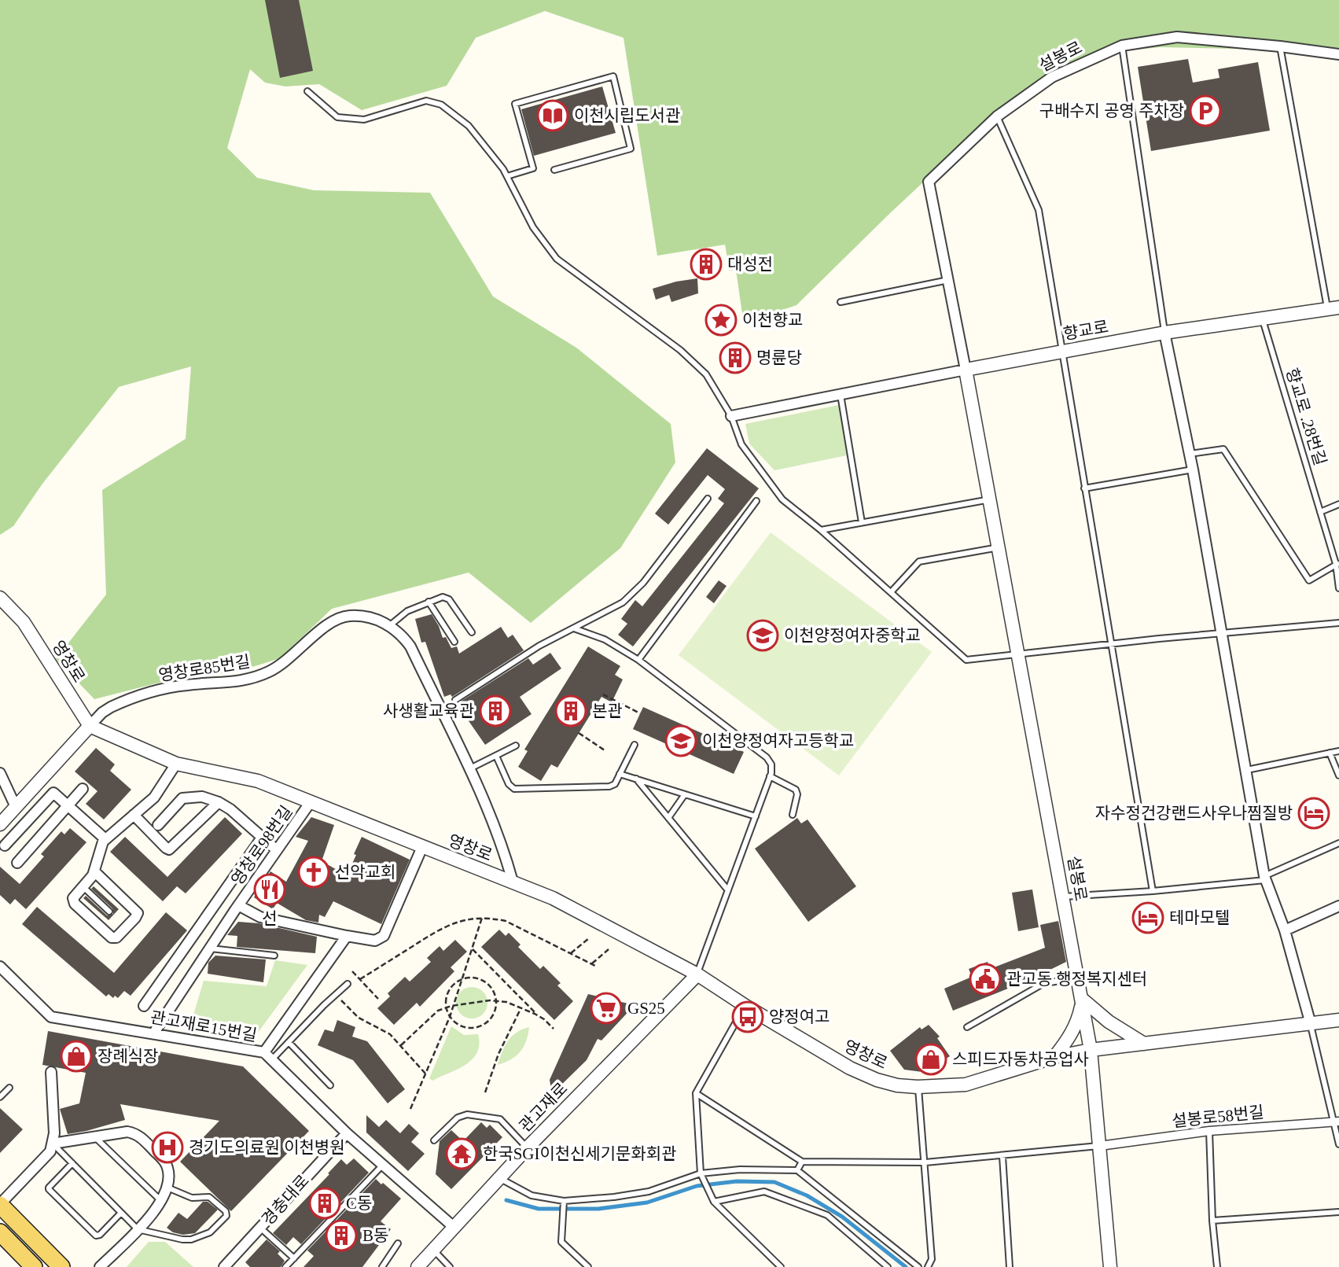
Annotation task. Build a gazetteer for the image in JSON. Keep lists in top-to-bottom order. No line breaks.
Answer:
{"streets":{"street":["설봉로","향교로","영창로","영창로85번길","영창로98번길","관고재로15번길","관고재로","설봉로58번길","경충대로"],"lane":["향교로 .28번길"]},"crossings":[["설봉로","향교로"],["설봉로","영창로"],["설봉로","설봉로58번길"],["향교로","향교로 .28번길"],["영창로","영창로85번길"],["영창로","영창로98번길"],["영창로","관고재로"],["영창로98번길","관고재로15번길"],["관고재로15번길","관고재로"],["관고재로15번길","경충대로"]],"places":{"parking":["구배수지 공영 주차장"],"library":["이천시립도서관"],"building":["대성전","명륜당","사생활교육관","본관","C동","B동"],"place":["이천향교"],"school or university":["이천양정여자중학교","이천양정여자고등학교"],"hotel":["자수정건강랜드사우나찜질방","테마모텔"],"church":["선악교회"],"restaurant":["선"],"public building":["관고동 행정복지센터"],"supermarket":["GS25"],"bus stop":["양정여고"],"shop":["장례식장","스피드자동차공업사"],"hospital":["경기도의료원 이천병원"],"temple":["한국SGI이천신세기문화회관"]}}
